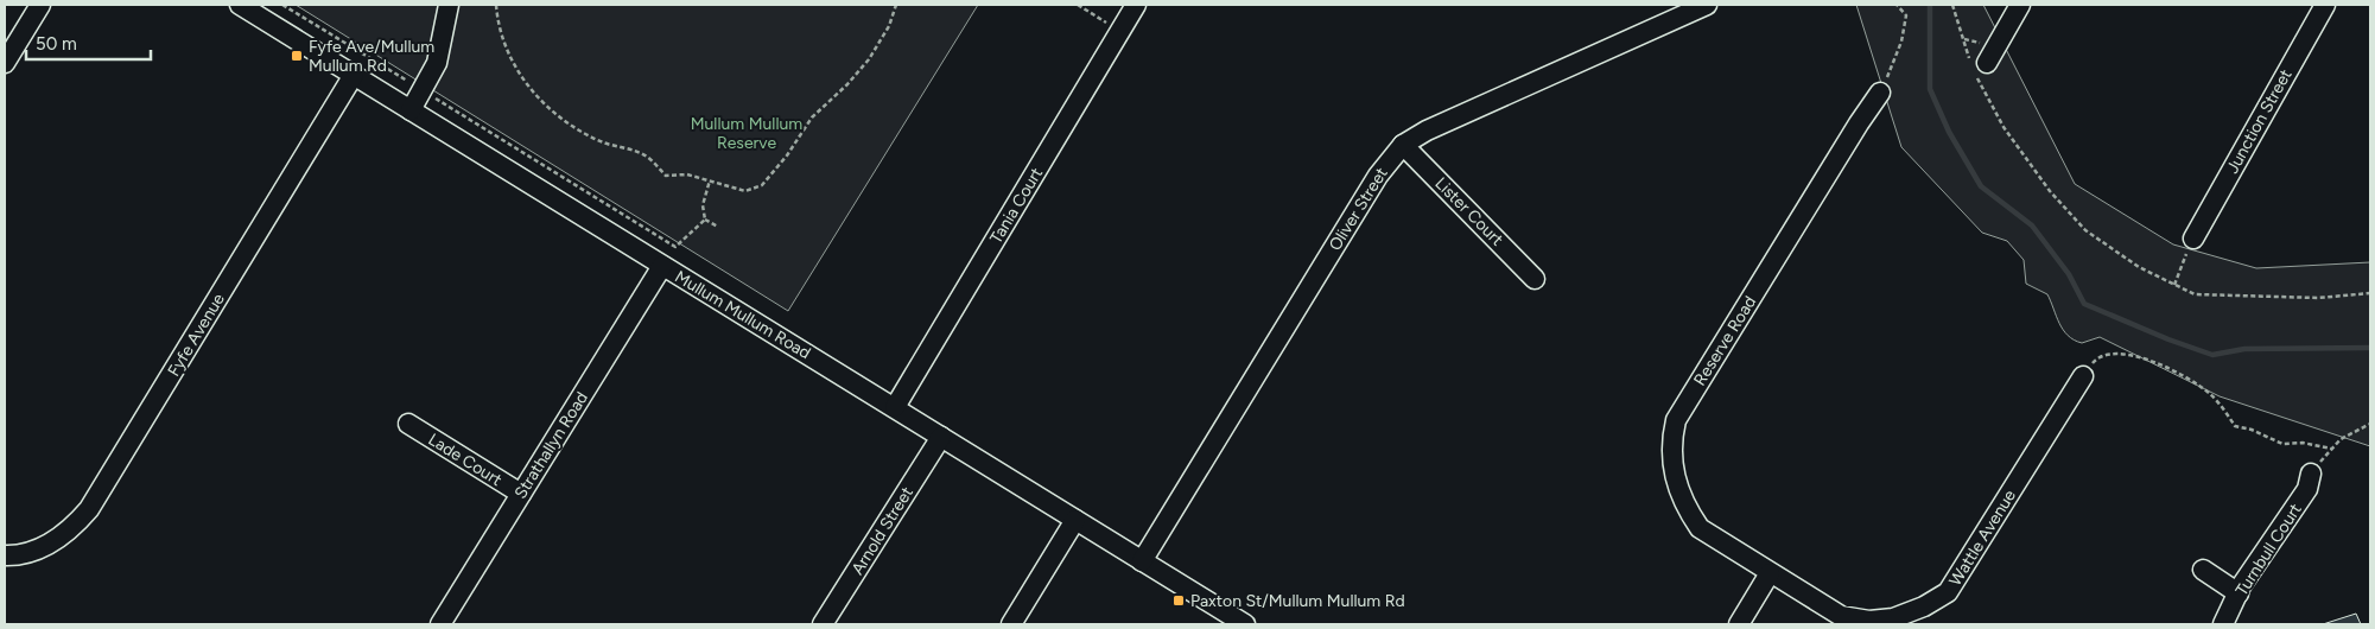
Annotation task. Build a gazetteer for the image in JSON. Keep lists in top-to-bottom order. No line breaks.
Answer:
{"streets":{"street":["Junction Street","Tania Court","Oliver Street","Lister Court","Mullum Mullum Road","Fyfe Avenue","Reserve Road","Strathallyn Road","Lade Court","Arnold Street","Wattle Avenue","Turnbull Court"]},"crossings":[["Tania Court","Mullum Mullum Road"],["Oliver Street","Lister Court"],["Oliver Street","Mullum Mullum Road"],["Mullum Mullum Road","Fyfe Avenue"],["Mullum Mullum Road","Strathallyn Road"],["Mullum Mullum Road","Arnold Street"],["Reserve Road","Wattle Avenue"],["Strathallyn Road","Lade Court"]],"parks":["Mullum Mullum Reserve"],"places":{"transit":["Fyfe Ave/Mullum Mullum Rd","Paxton St/Mullum Mullum Rd"]},"scale_bar":"50 m"}
